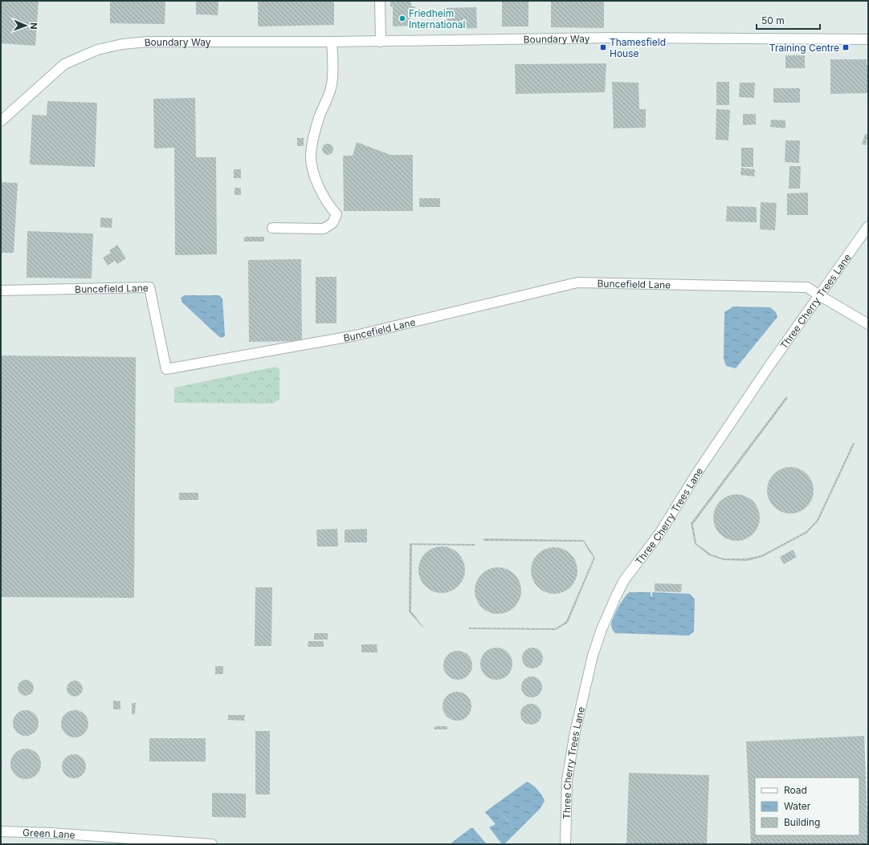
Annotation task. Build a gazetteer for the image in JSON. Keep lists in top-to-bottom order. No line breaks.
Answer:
{"streets":{"street":["Boundary Way","Buncefield Lane","Three Cherry Trees Lane","Green Lane"]},"crossings":[["Buncefield Lane","Three Cherry Trees Lane"]],"places":{"other":["Friedheim International"],"transit":["Thamesfield House","Training Centre"]},"legend":["Road","Water","Building"],"scale_bar":"50 m","north":"right"}
